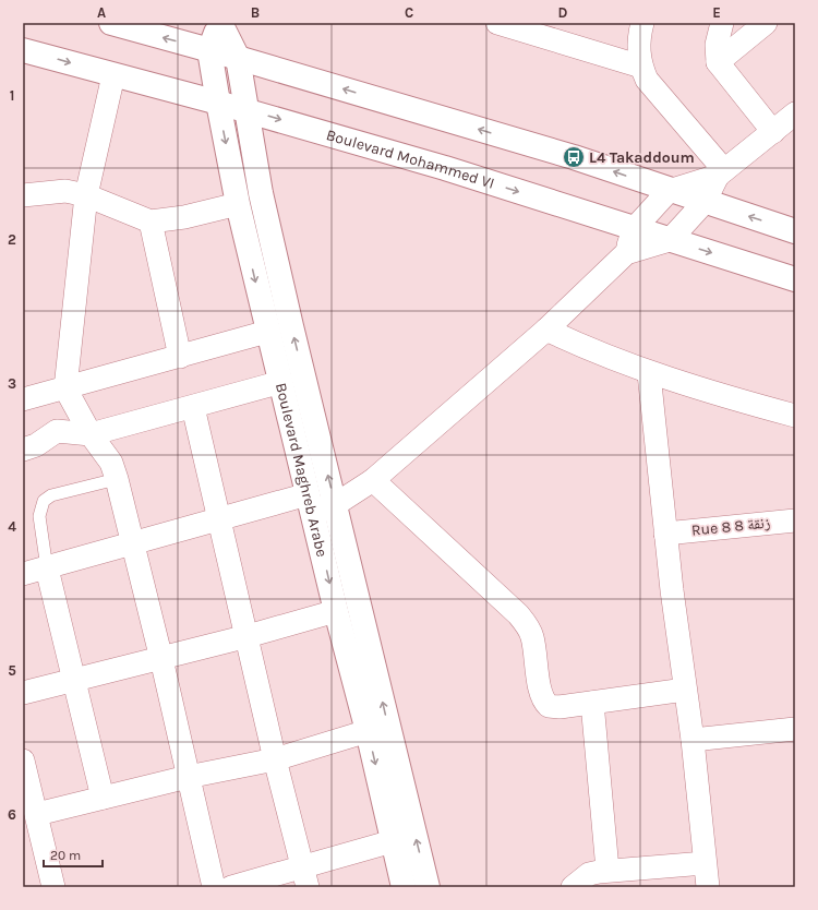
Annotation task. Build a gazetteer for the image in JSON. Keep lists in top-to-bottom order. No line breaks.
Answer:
{"streets":{"street":["Boulevard Mohammed VI","Boulevard Maghreb Arabe","Rue 8 8 زنقة"]},"crossings":[["Boulevard Mohammed VI","Boulevard Maghreb Arabe"]],"places":{"bus stop":["L4 Takaddoum"]},"scale_bar":"20 m","grid":{"columns":["A","B","C","D","E"],"rows":["1","2","3","4","5","6"]}}
